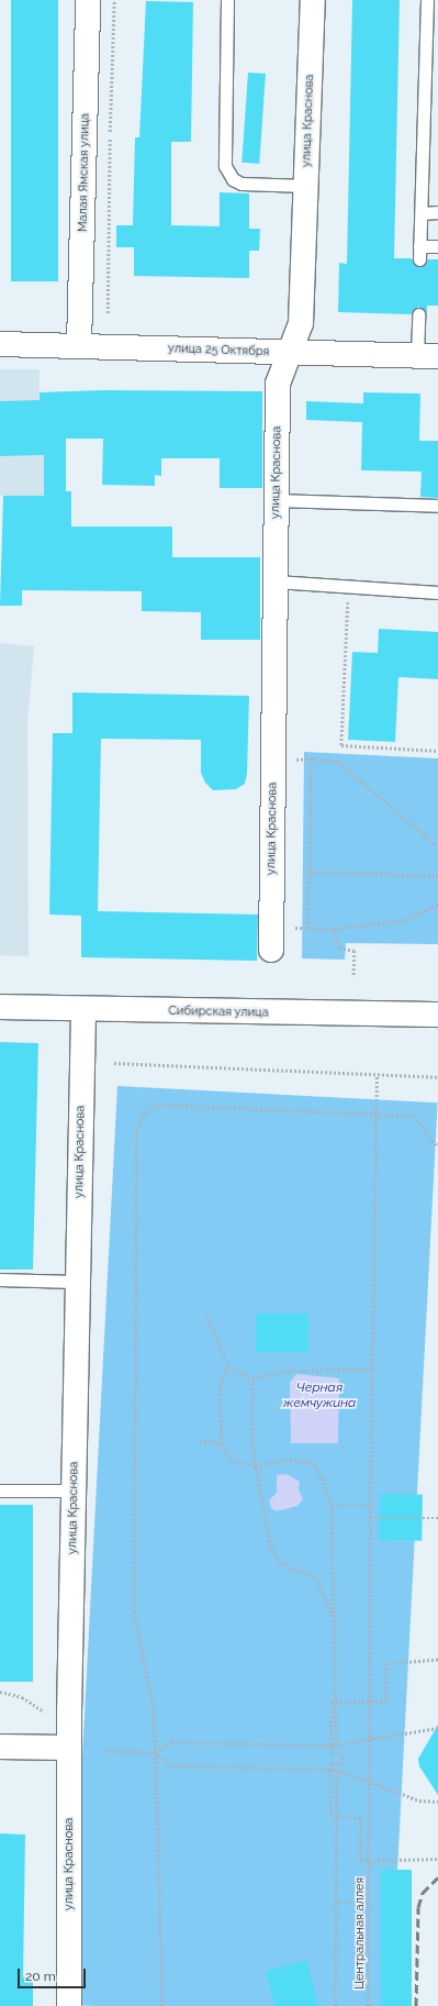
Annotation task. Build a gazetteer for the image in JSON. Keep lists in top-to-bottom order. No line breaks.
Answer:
{"streets":{"street":["улица Краснова","Малая Ямская улица","улица 25 Октября","Сибирская улица"],"path":["Центральная аллея"]},"crossings":[["улица Краснова","улица 25 Октября"],["улица Краснова","Сибирская улица"],["Малая Ямская улица","улица 25 Октября"]],"water":["Черная жемчужина"],"scale_bar":"20 m"}
